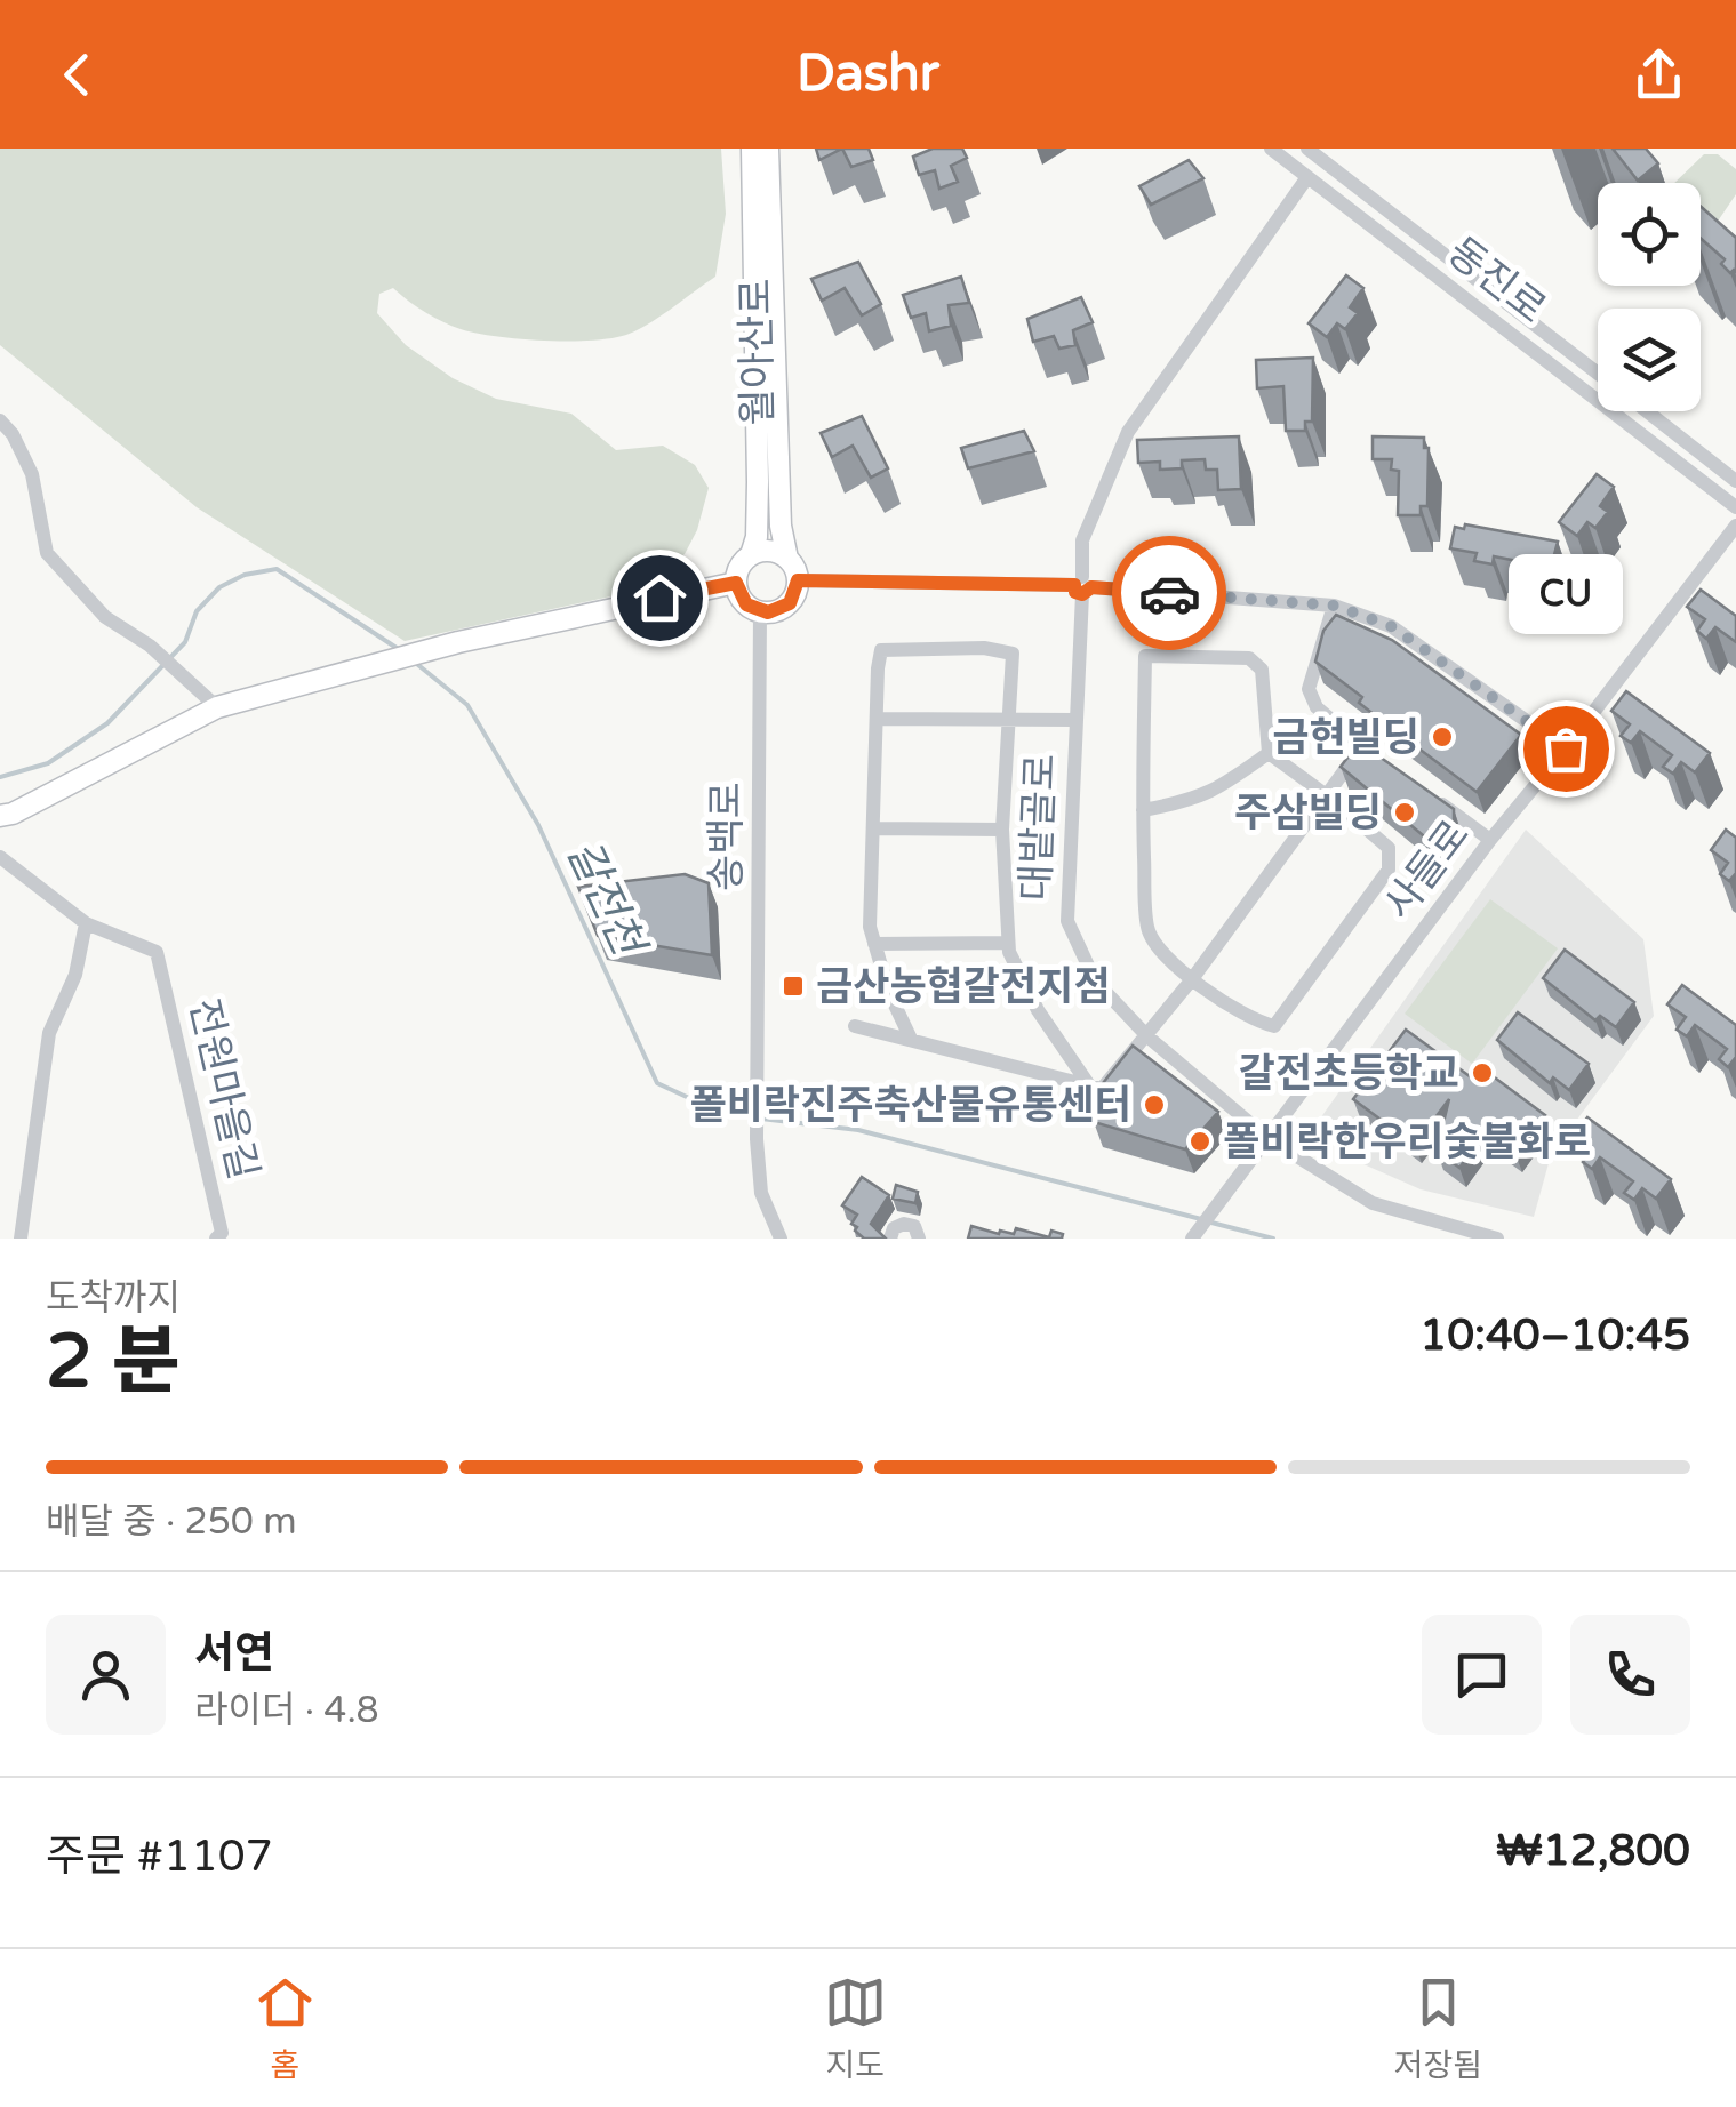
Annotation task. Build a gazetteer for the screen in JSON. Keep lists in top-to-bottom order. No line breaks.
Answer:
{"streets":{"main road":["월아산로"],"street":["동진로","대밭골로","송백로","사들로","전원마을길"]},"crossings":[["동진로","대밭골로"],["월아산로","송백로"],["대밭골로","사들로"]],"water":["갈전천"],"places":{"other":["금현빌딩","CU","주삼빌딩","갈전초등학교","폴비락진주축산물유통센터","폴비락한우리숯불화로"],"transit":["금산농협갈전지점"]},"page":{"header":"Dashr","bubble":"CU","heading":["2 분","도착까지","10:40–10:45"],"panel":["서연","라이더 · 4.8","주문 #1107","₩12,800"],"bar":"배달 중 · 250 m","tabs":["홈","지도","저장됨"]}}
